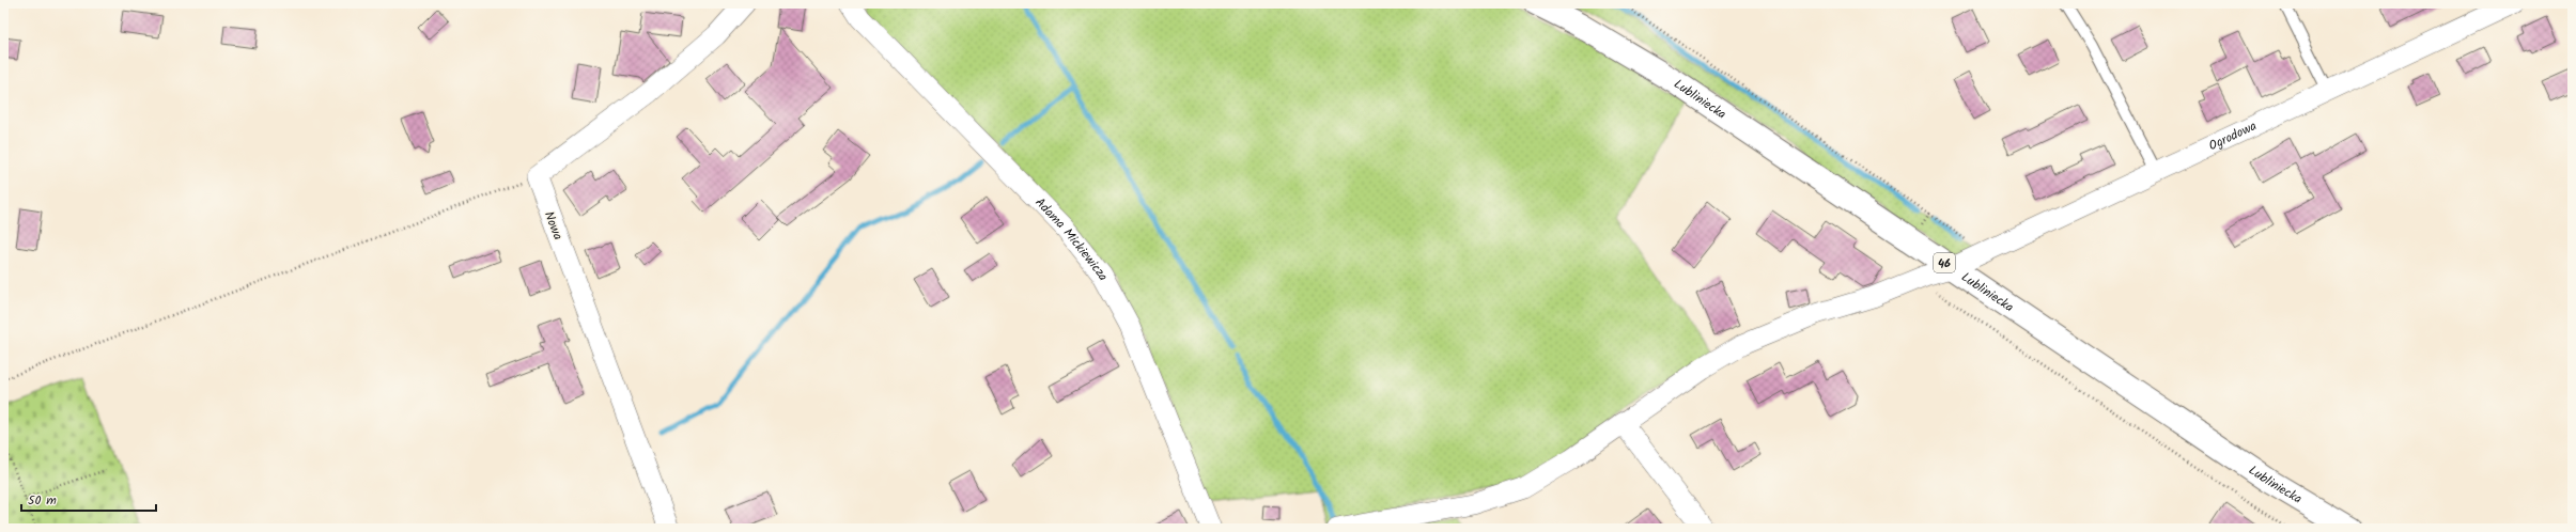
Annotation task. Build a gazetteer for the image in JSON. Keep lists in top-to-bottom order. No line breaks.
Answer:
{"streets":{"main road":["Lubliniecka","46"],"street":["Ogrodowa","Nowa","Adama Mickiewicza"]},"crossings":[["Lubliniecka","Ogrodowa"]],"scale_bar":"50 m"}
